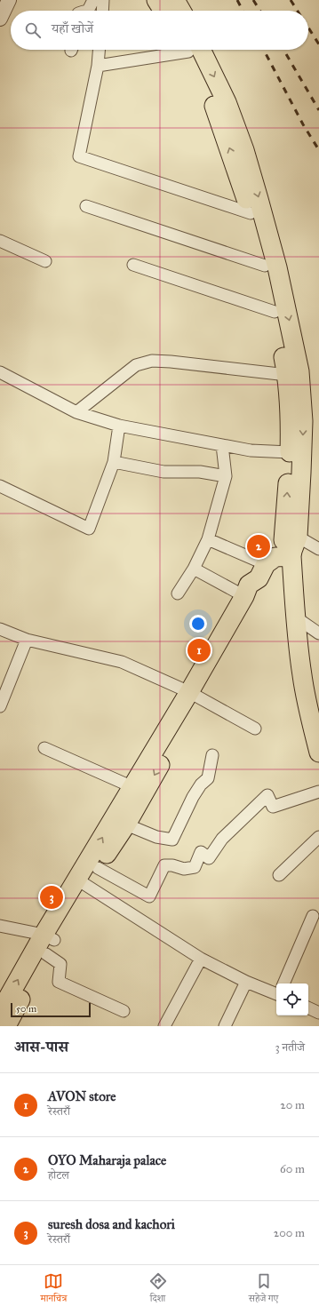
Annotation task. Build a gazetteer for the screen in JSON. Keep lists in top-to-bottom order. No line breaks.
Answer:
{"scale_bar":"50 m","page":{"search":"यहाँ खोजें","pins":["2","1","3"],"scale":"50 m","heading":["आस-पास","3 नतीजे"],"list":[{"mark":"1","name":"AVON store","note":"रेस्तराँ","value":"20 m"},{"mark":"2","name":"OYO Maharaja palace","note":"होटल","value":"60 m"},{"mark":"3","name":"suresh dosa and kachori","note":"रेस्तराँ","value":"200 m"}],"nav":["मानचित्र","दिशा","सहेजे गए"]}}
